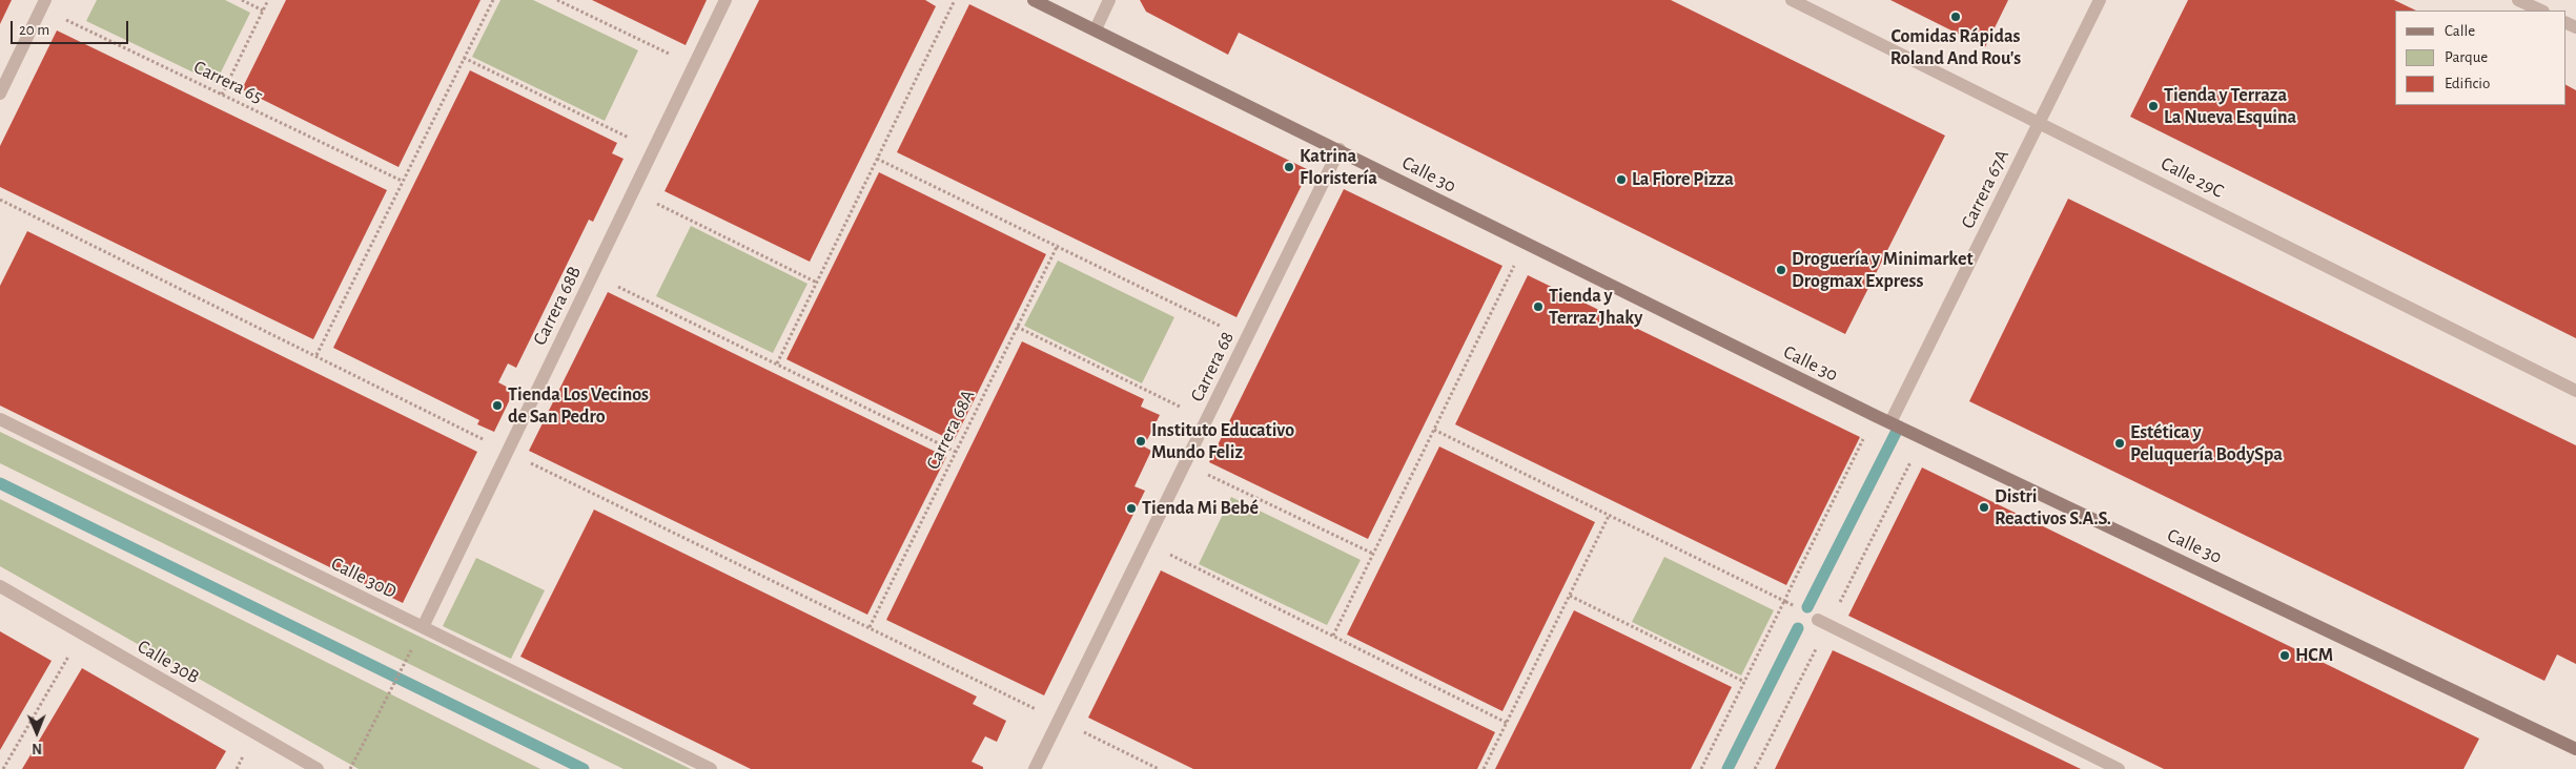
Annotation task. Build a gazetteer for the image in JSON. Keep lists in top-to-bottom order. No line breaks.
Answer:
{"streets":{"street":["Calle 30","Calle 29C","Carrera 67A","Carrera 68B","Carrera 68","Calle 30D","Calle 30B"],"path":["Carrera 65","Carrera 68A"]},"crossings":[["Calle 30","Carrera 67A"],["Calle 30","Carrera 68"],["Calle 29C","Carrera 67A"],["Carrera 68B","Calle 30D"]],"places":["Comidas Rápidas Roland And Rou's","Tienda y Terraza La Nueva Esquina","Katrina Floristería","La Fiore Pizza","Droguería y Minimarket Drogmax Express","Tienda y Terraz Jhaky","Tienda Los Vecinos de San Pedro","Instituto Educativo Mundo Feliz","Estética y Peluquería BodySpa","Distri Reactivos S.A.S.","Tienda Mi Bebé","HCM"],"legend":["Calle","Parque","Edificio"],"scale_bar":"20 m","north":"bottom"}
